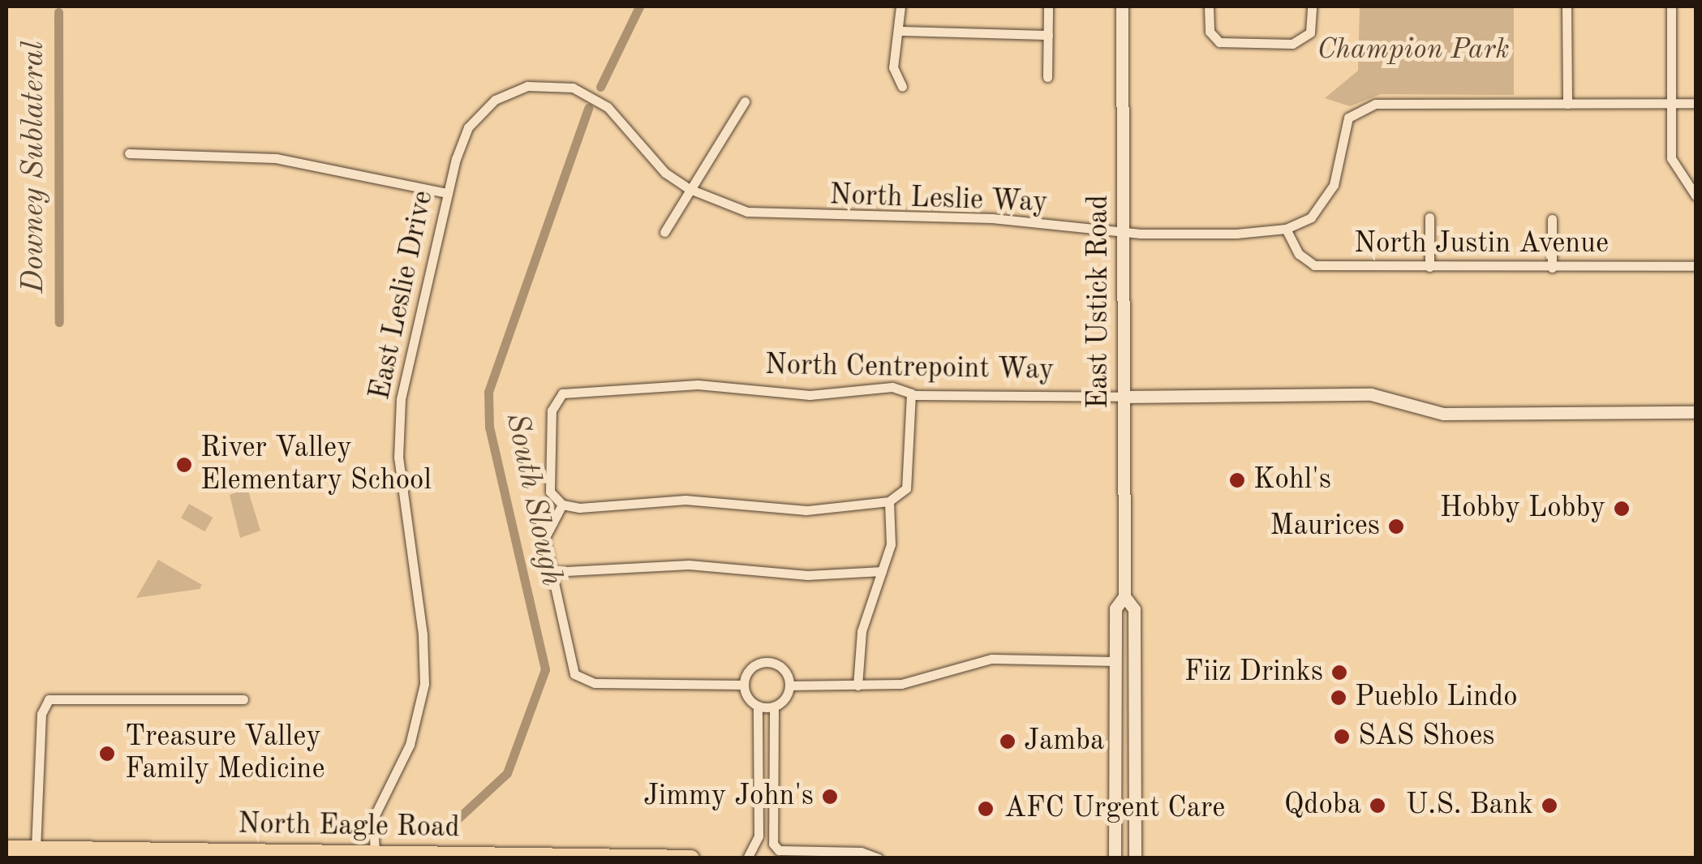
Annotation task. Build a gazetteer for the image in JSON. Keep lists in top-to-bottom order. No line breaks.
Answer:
{"streets":{"highway":["North Eagle Road"],"main road":["East Ustick Road","North Centrepoint Way"],"street":["North Leslie Way","North Justin Avenue","East Leslie Drive"]},"crossings":[["North Leslie Way","North Justin Avenue"],["North Leslie Way","East Leslie Drive"],["North Leslie Way","East Ustick Road"],["East Leslie Drive","North Eagle Road"],["East Ustick Road","North Centrepoint Way"]],"water":["Downey Sublateral","South Slough"],"parks":["Champion Park"],"places":["River Valley Elementary School","Kohl's","Hobby Lobby","Maurices","Fiiz Drinks","Pueblo Lindo","SAS Shoes","Jamba","Treasure Valley Family Medicine","Jimmy John's","Qdoba","U.S. Bank","AFC Urgent Care"]}
